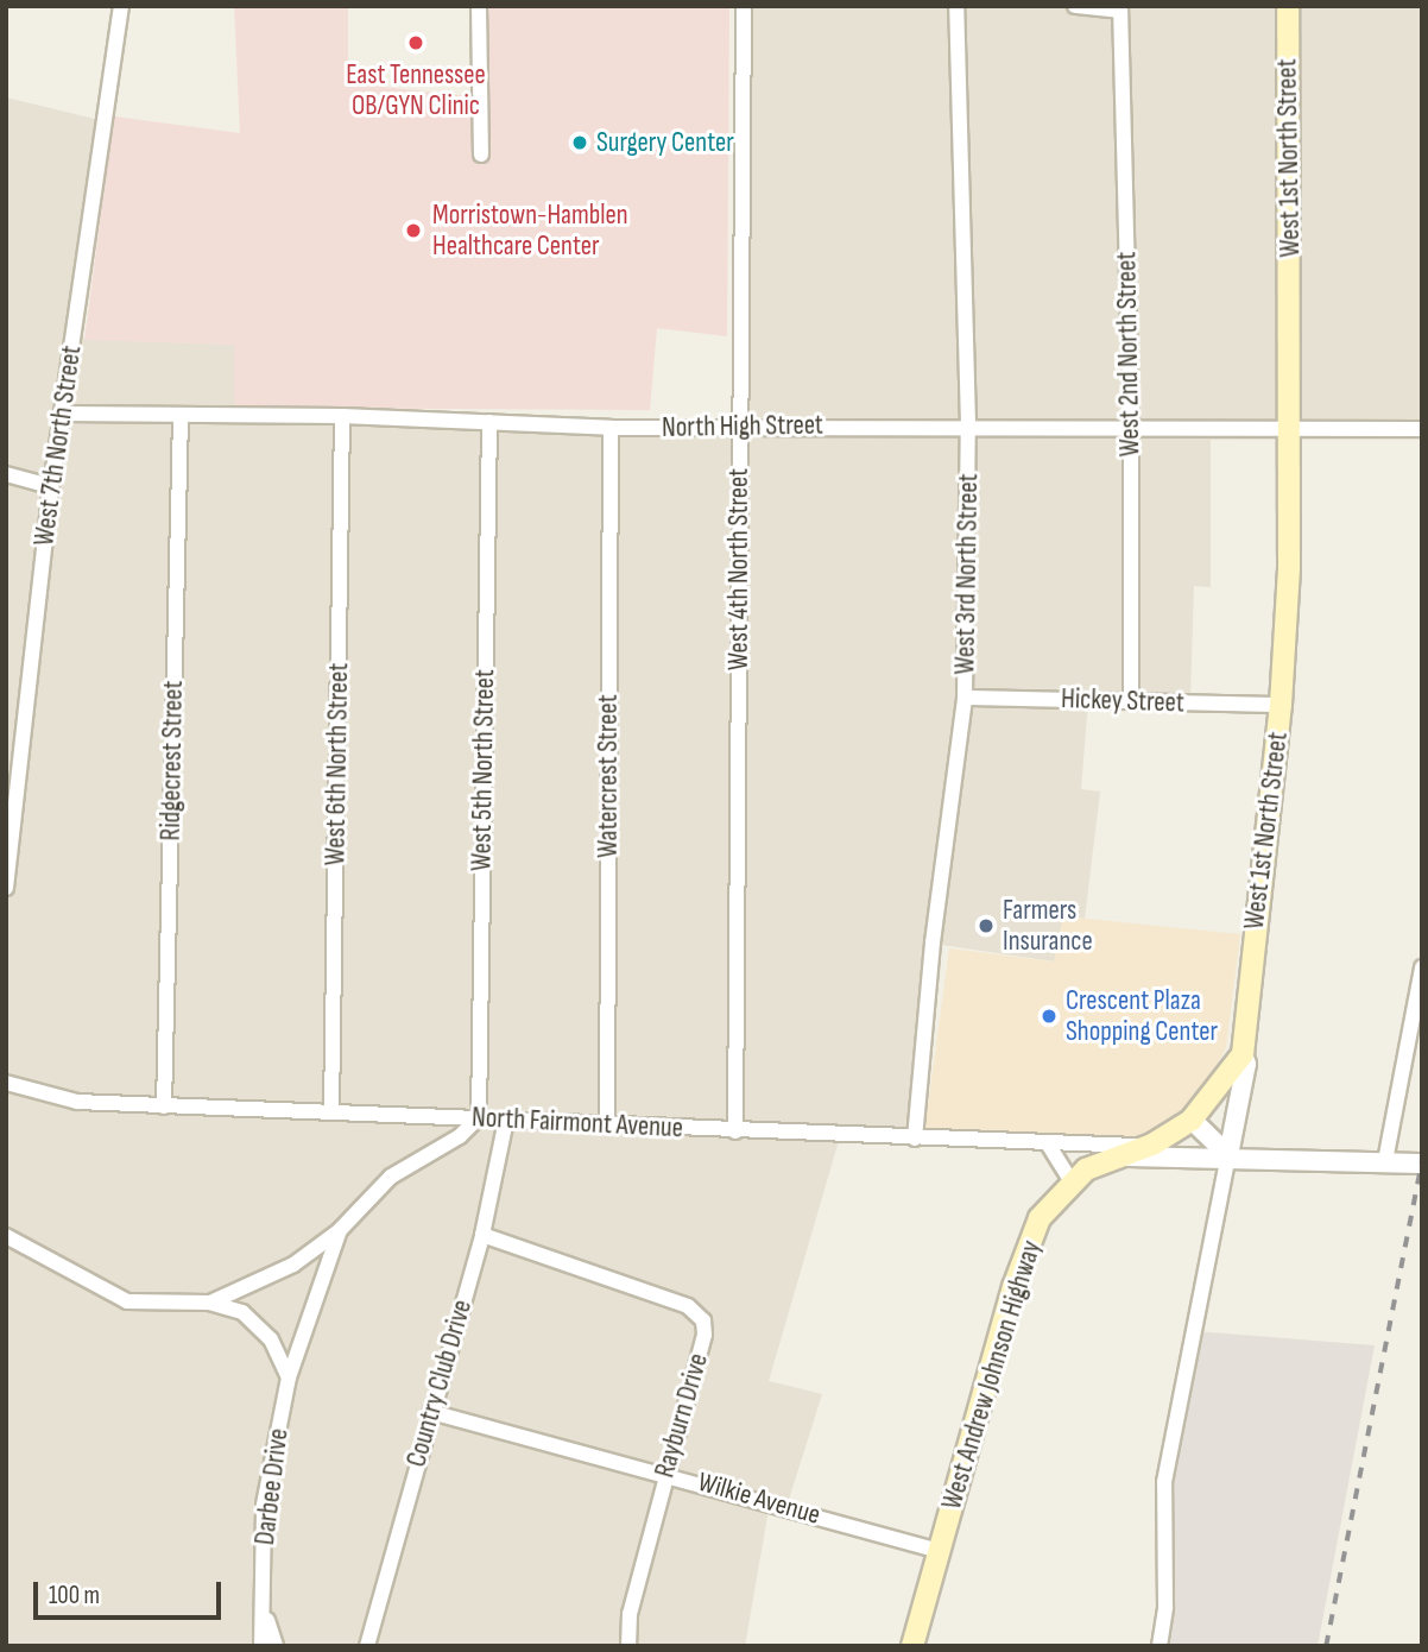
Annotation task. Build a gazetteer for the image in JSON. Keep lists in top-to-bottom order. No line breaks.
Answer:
{"streets":{"main road":["West 1st North Street","West Andrew Johnson Highway"],"street":["West 2nd North Street","North High Street","West 7th North Street","West 4th North Street","West 3rd North Street","Hickey Street","Ridgecrest Street","West 6th North Street","West 5th North Street","Watercrest Street","North Fairmont Avenue","Country Club Drive","Rayburn Drive","Darbee Drive","Wilkie Avenue"]},"crossings":[["West 1st North Street","North High Street"],["West 1st North Street","Hickey Street"],["West 1st North Street","West Andrew Johnson Highway"],["West 2nd North Street","North High Street"],["West 2nd North Street","Hickey Street"],["North High Street","West 7th North Street"],["North High Street","West 4th North Street"],["North High Street","West 3rd North Street"],["North High Street","Ridgecrest Street"],["North High Street","West 6th North Street"],["North High Street","West 5th North Street"],["North High Street","Watercrest Street"],["West 4th North Street","North Fairmont Avenue"],["West 3rd North Street","Hickey Street"],["West 3rd North Street","North Fairmont Avenue"],["Ridgecrest Street","North Fairmont Avenue"],["West 6th North Street","North Fairmont Avenue"],["West 5th North Street","North Fairmont Avenue"],["West 5th North Street","Darbee Drive"],["Watercrest Street","North Fairmont Avenue"],["North Fairmont Avenue","West Andrew Johnson Highway"],["North Fairmont Avenue","Country Club Drive"],["North Fairmont Avenue","Darbee Drive"],["West Andrew Johnson Highway","Wilkie Avenue"],["Country Club Drive","Rayburn Drive"],["Country Club Drive","Wilkie Avenue"],["Rayburn Drive","Wilkie Avenue"]],"places":["East Tennessee OB/GYN Clinic","Surgery Center","Morristown-Hamblen Healthcare Center","Farmers Insurance","Crescent Plaza Shopping Center"],"scale_bar":"100 m"}
